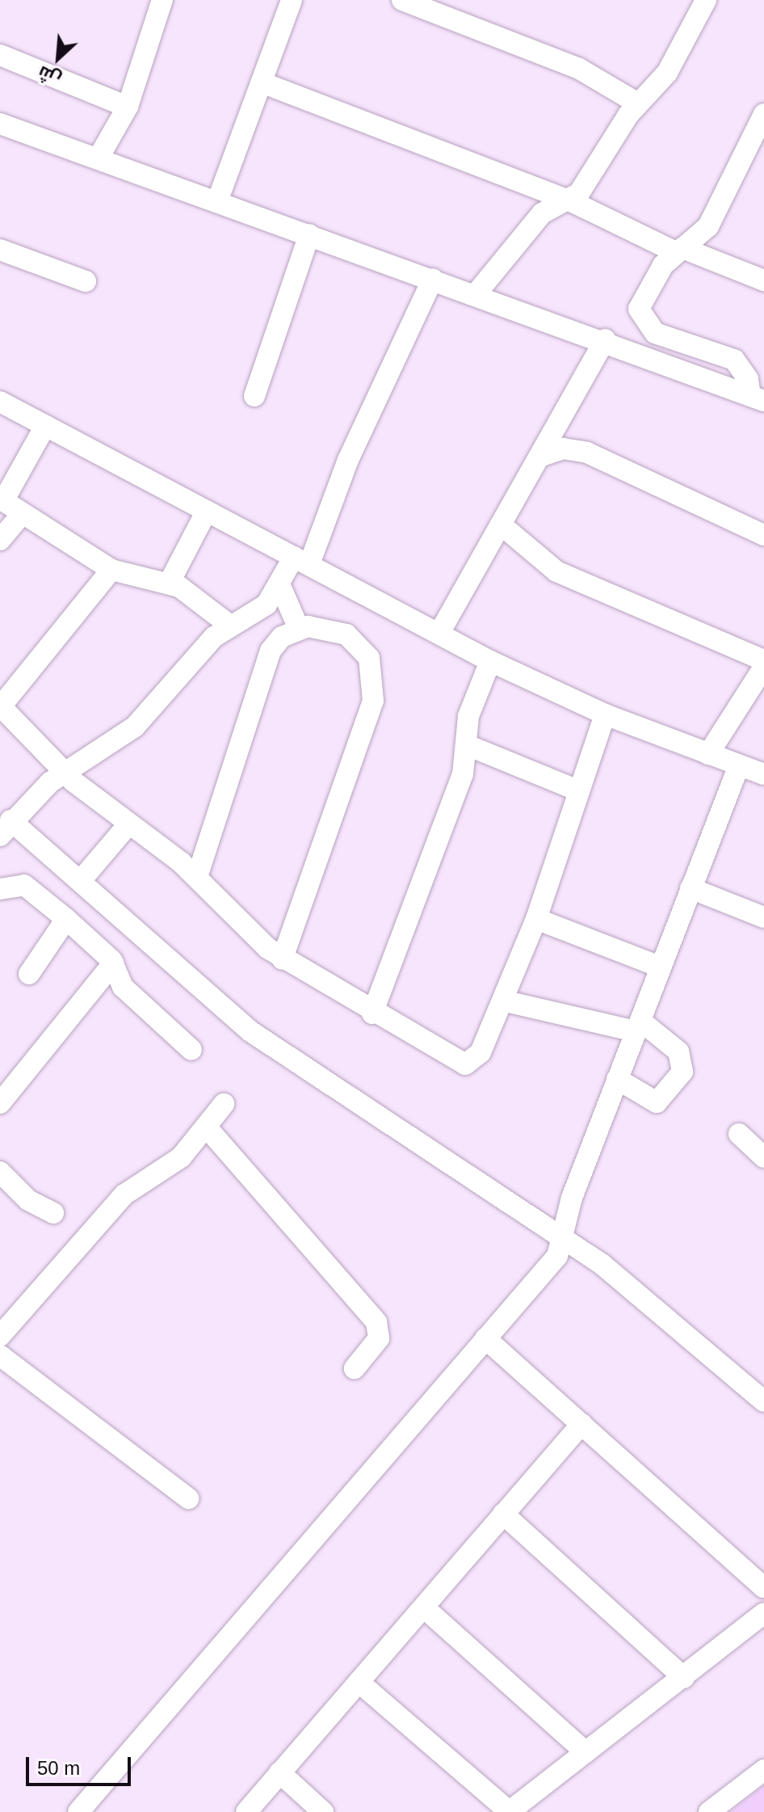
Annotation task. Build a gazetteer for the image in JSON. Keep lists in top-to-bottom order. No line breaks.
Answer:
{"scale_bar":"50 m","north":"bottom left"}
